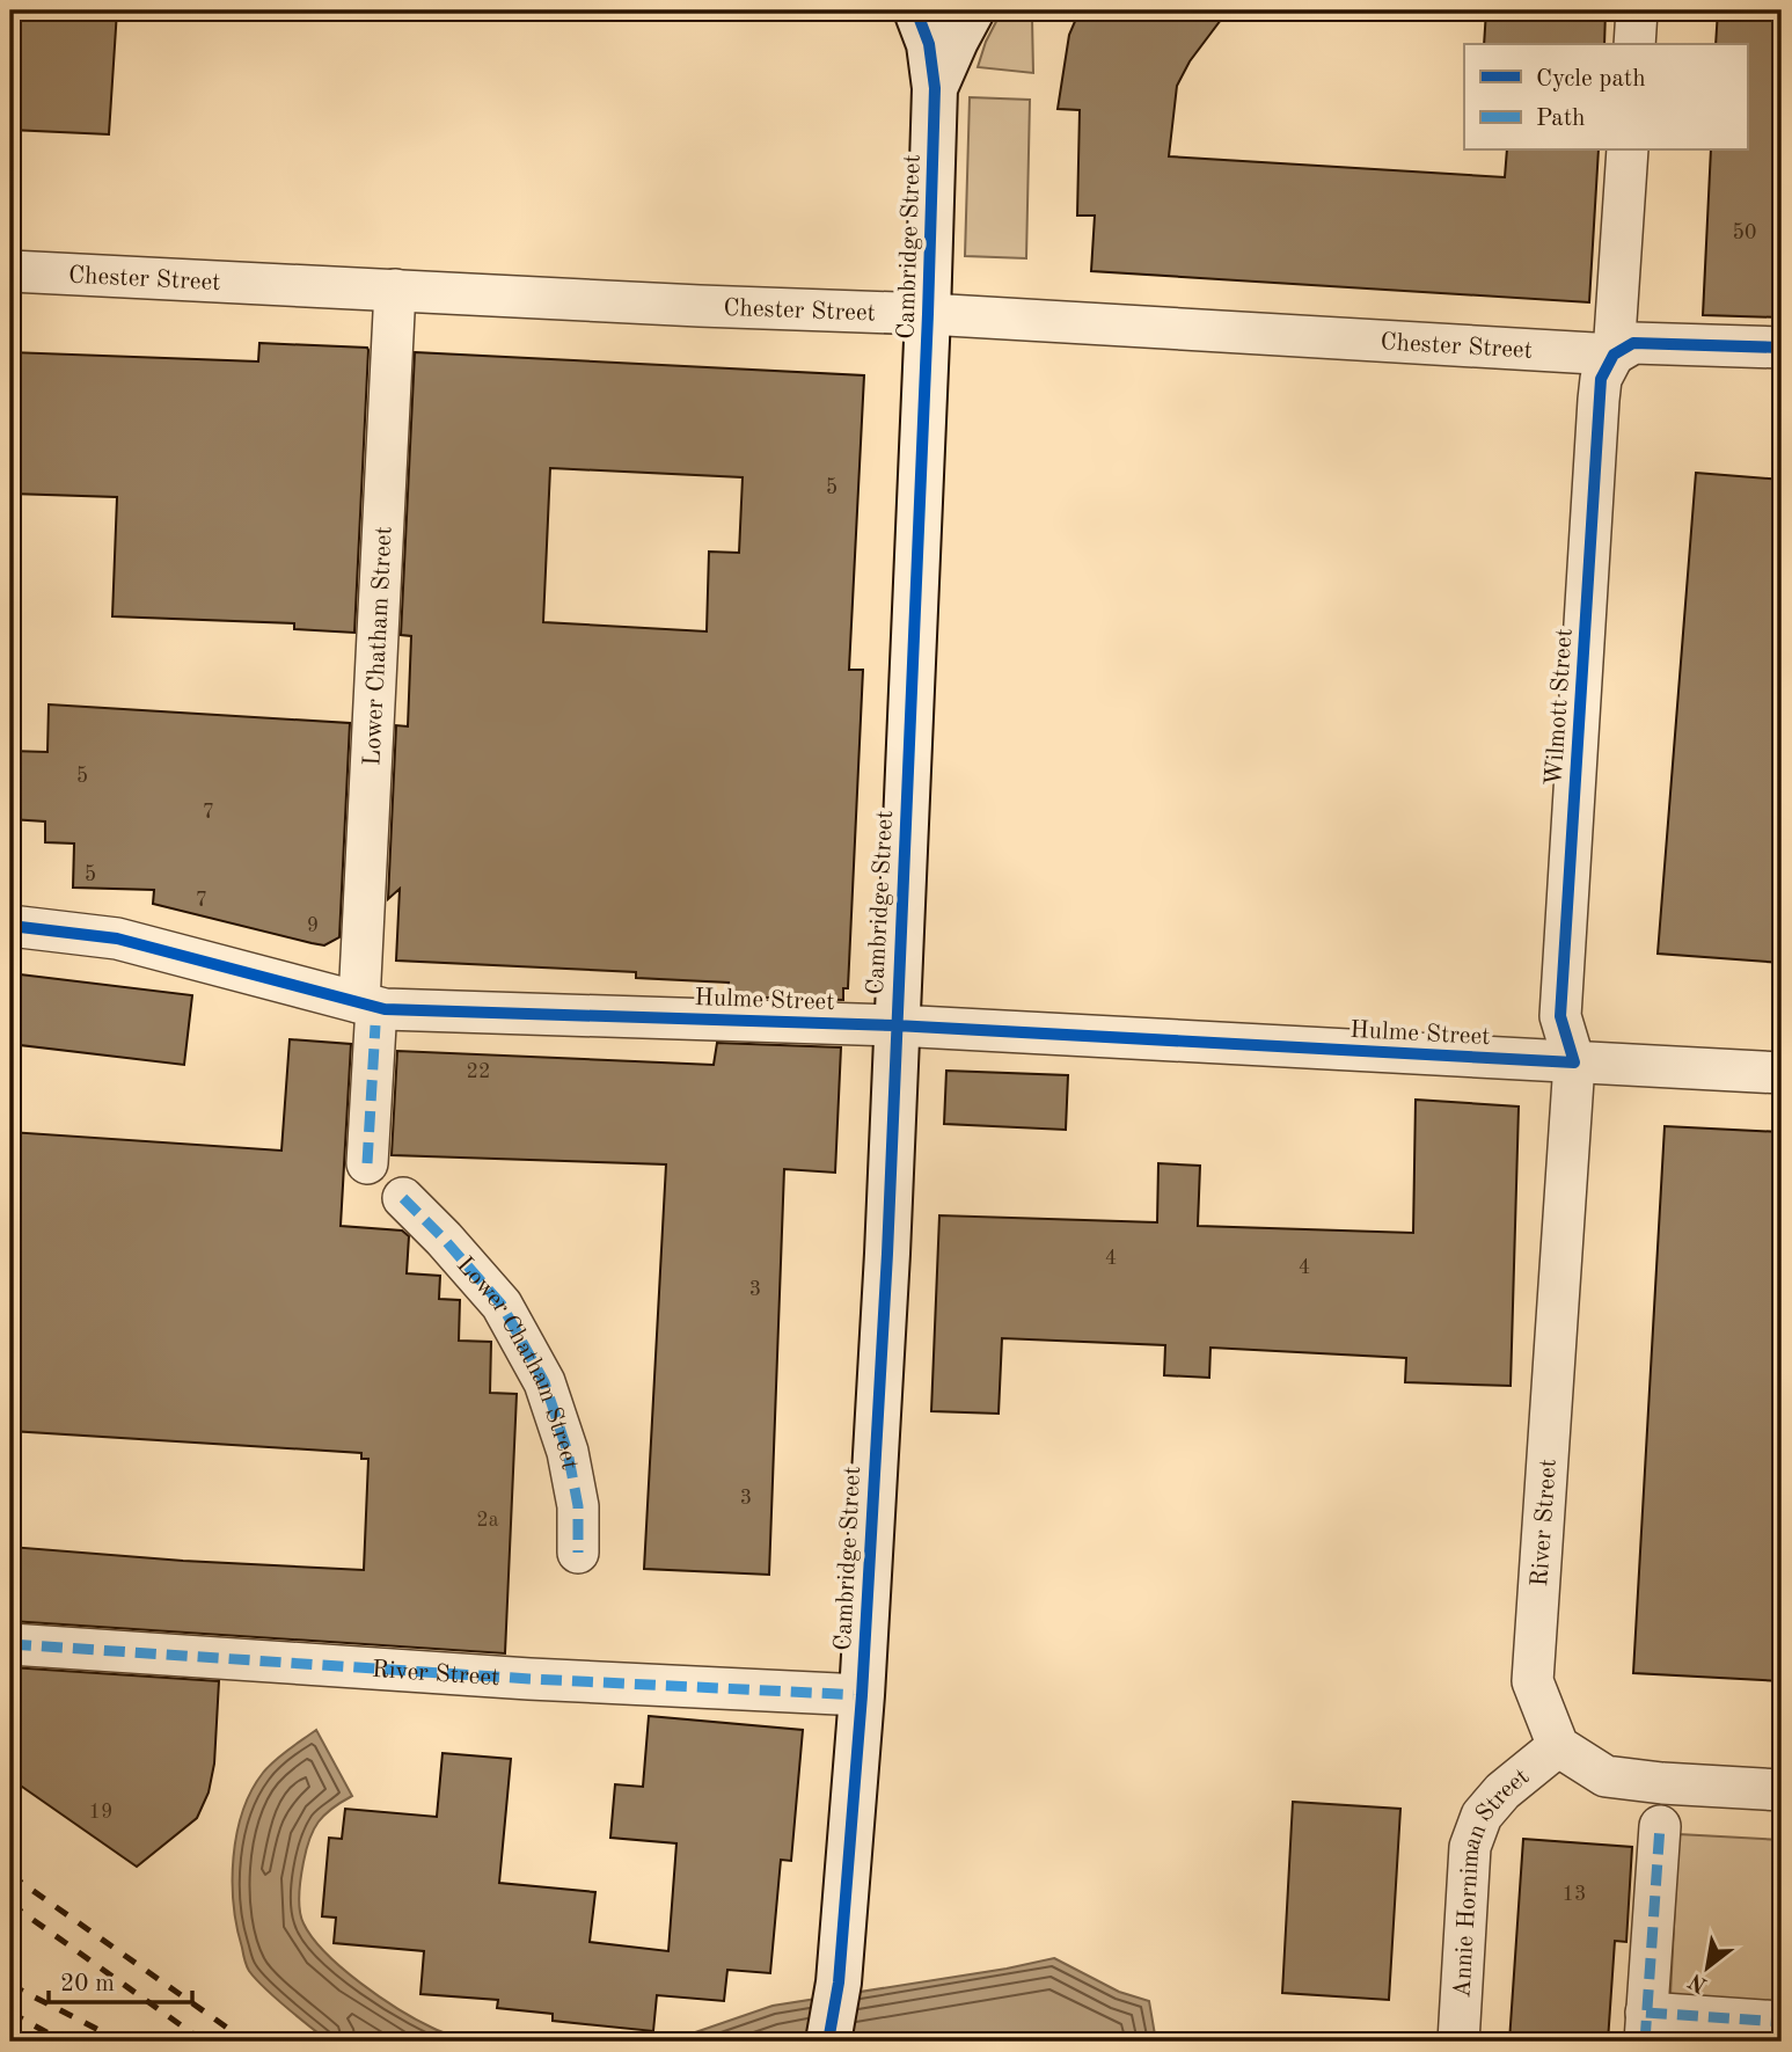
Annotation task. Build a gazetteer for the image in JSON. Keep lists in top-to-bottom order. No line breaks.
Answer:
{"streets":{"street":["Cambridge Street","Chester Street","Lower Chatham Street","Wilmott Street","Hulme Street","River Street","Annie Horniman Street"]},"crossings":[["Cambridge Street","Chester Street"],["Cambridge Street","Hulme Street"],["Cambridge Street","River Street"],["Chester Street","Lower Chatham Street"],["Chester Street","Wilmott Street"],["Lower Chatham Street","Hulme Street"],["Wilmott Street","Hulme Street"],["Wilmott Street","River Street"],["Hulme Street","River Street"],["River Street","Annie Horniman Street"]],"house_numbers":["50","5","5","7","5","7","9","22","4","4","3","3","2a","19","13"],"legend":["Cycle path","Path"],"scale_bar":"20 m","north":"bottom left"}
